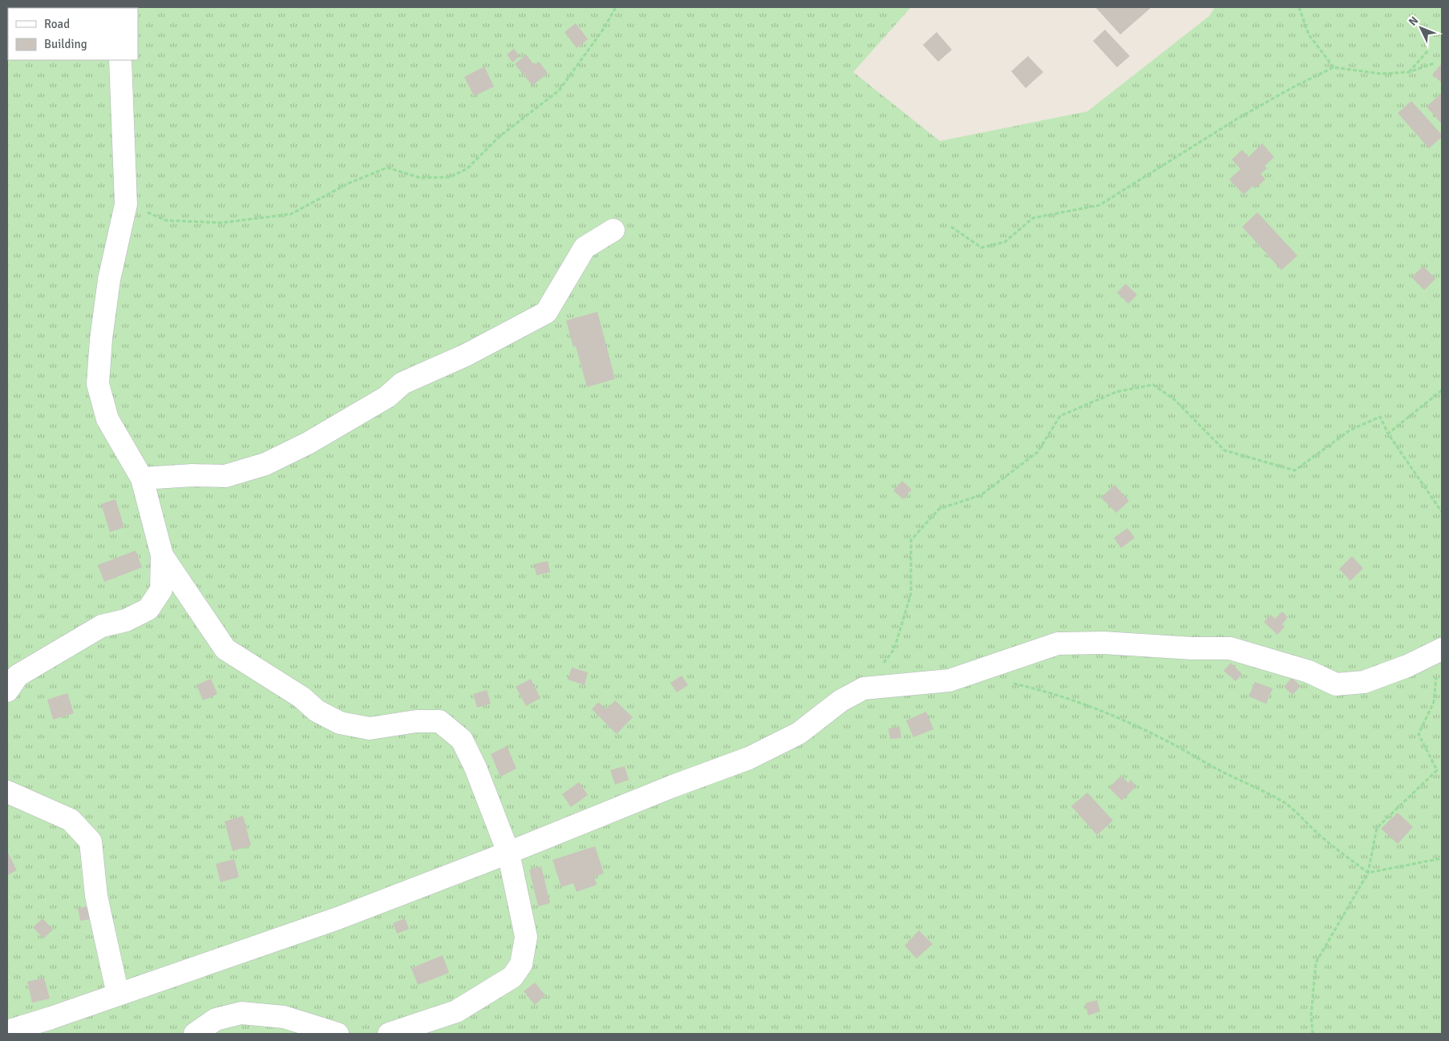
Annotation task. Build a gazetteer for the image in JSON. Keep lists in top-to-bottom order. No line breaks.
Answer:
{"legend":["Road","Building"],"north":"top left"}
